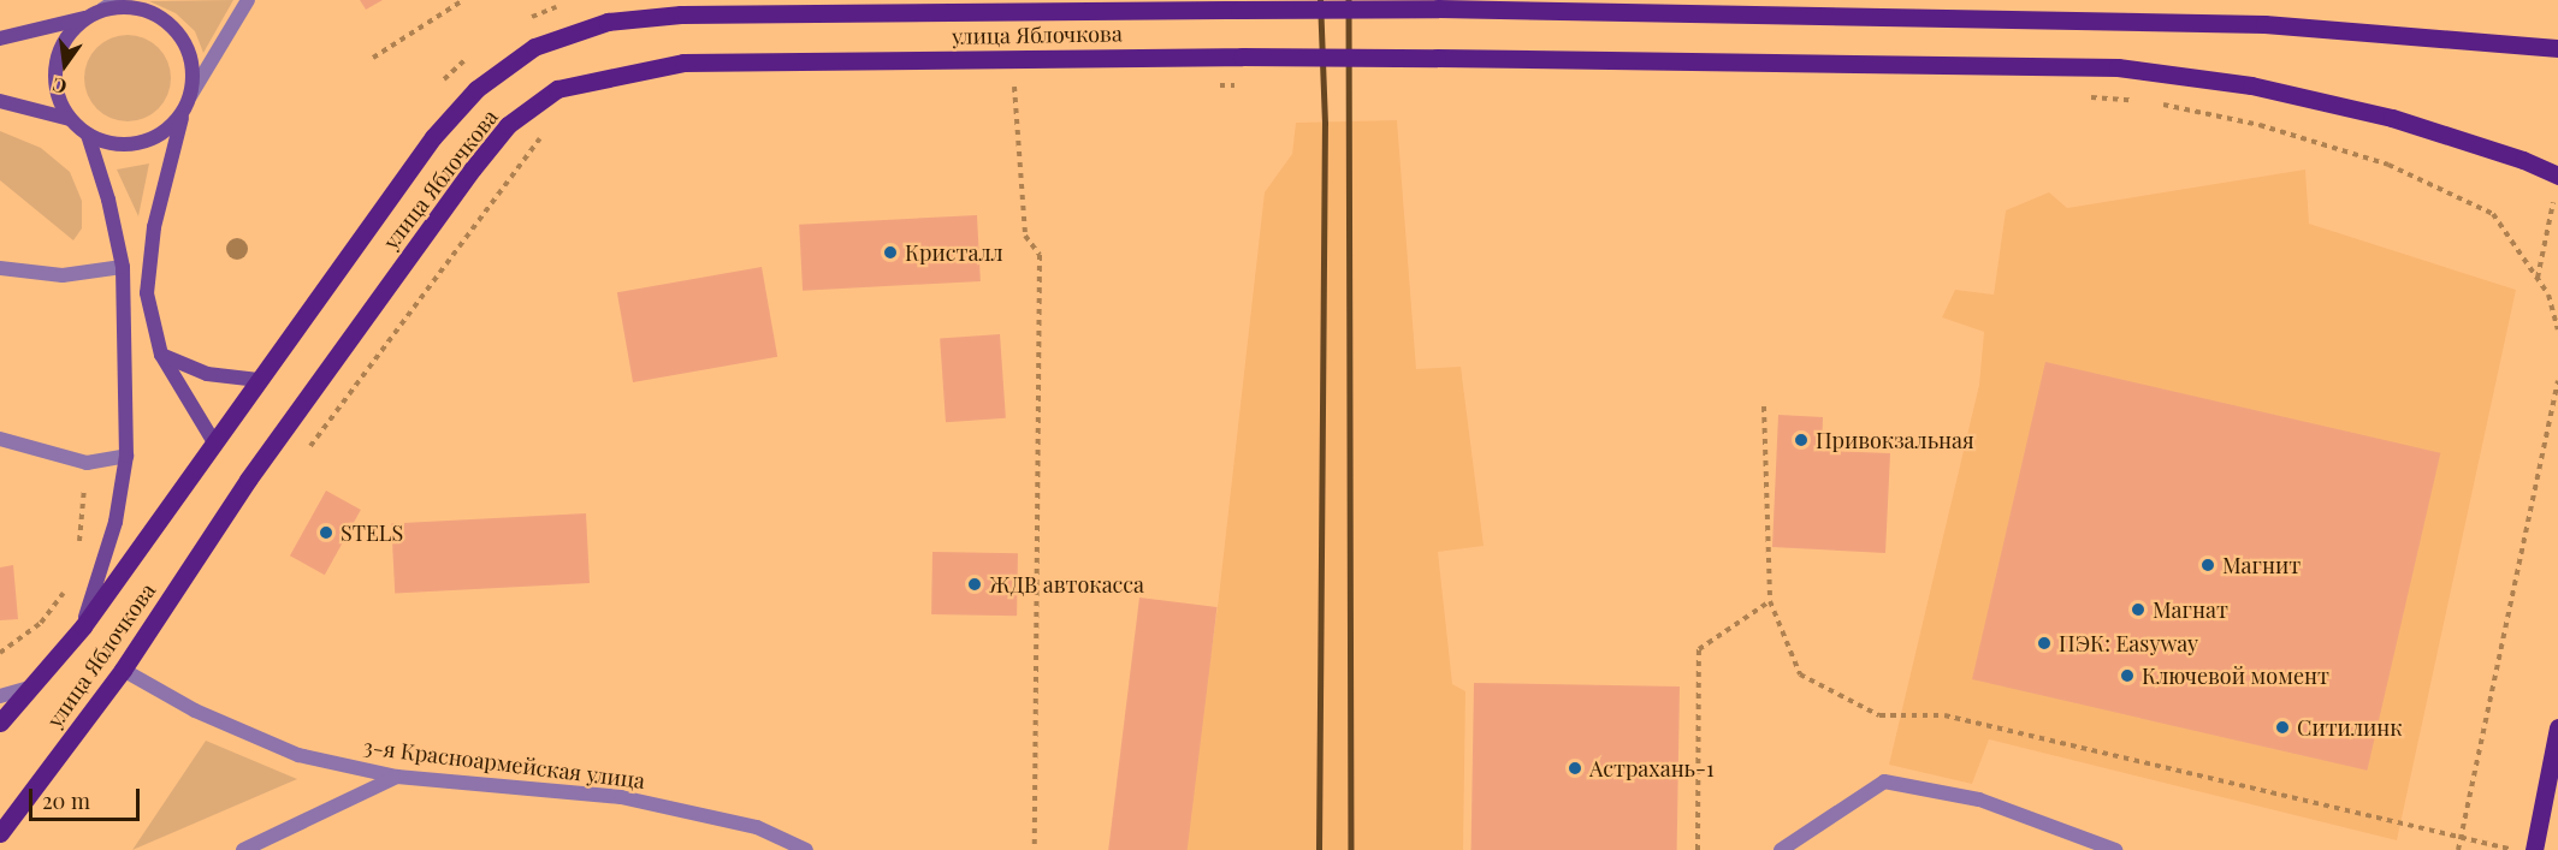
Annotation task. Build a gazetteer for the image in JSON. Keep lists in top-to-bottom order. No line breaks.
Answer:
{"streets":{"main road":["улица Яблочкова"],"street":["3-я Красноармейская улица"]},"crossings":[["улица Яблочкова","3-я Красноармейская улица"]],"places":["Кристалл","Привокзальная","STELS","Магнит","ЖДВ автокасса","Магнат","ПЭК: Easyway","Ключевой момент","Ситилинк","Астрахань-1"],"scale_bar":"20 m","north":"bottom"}
